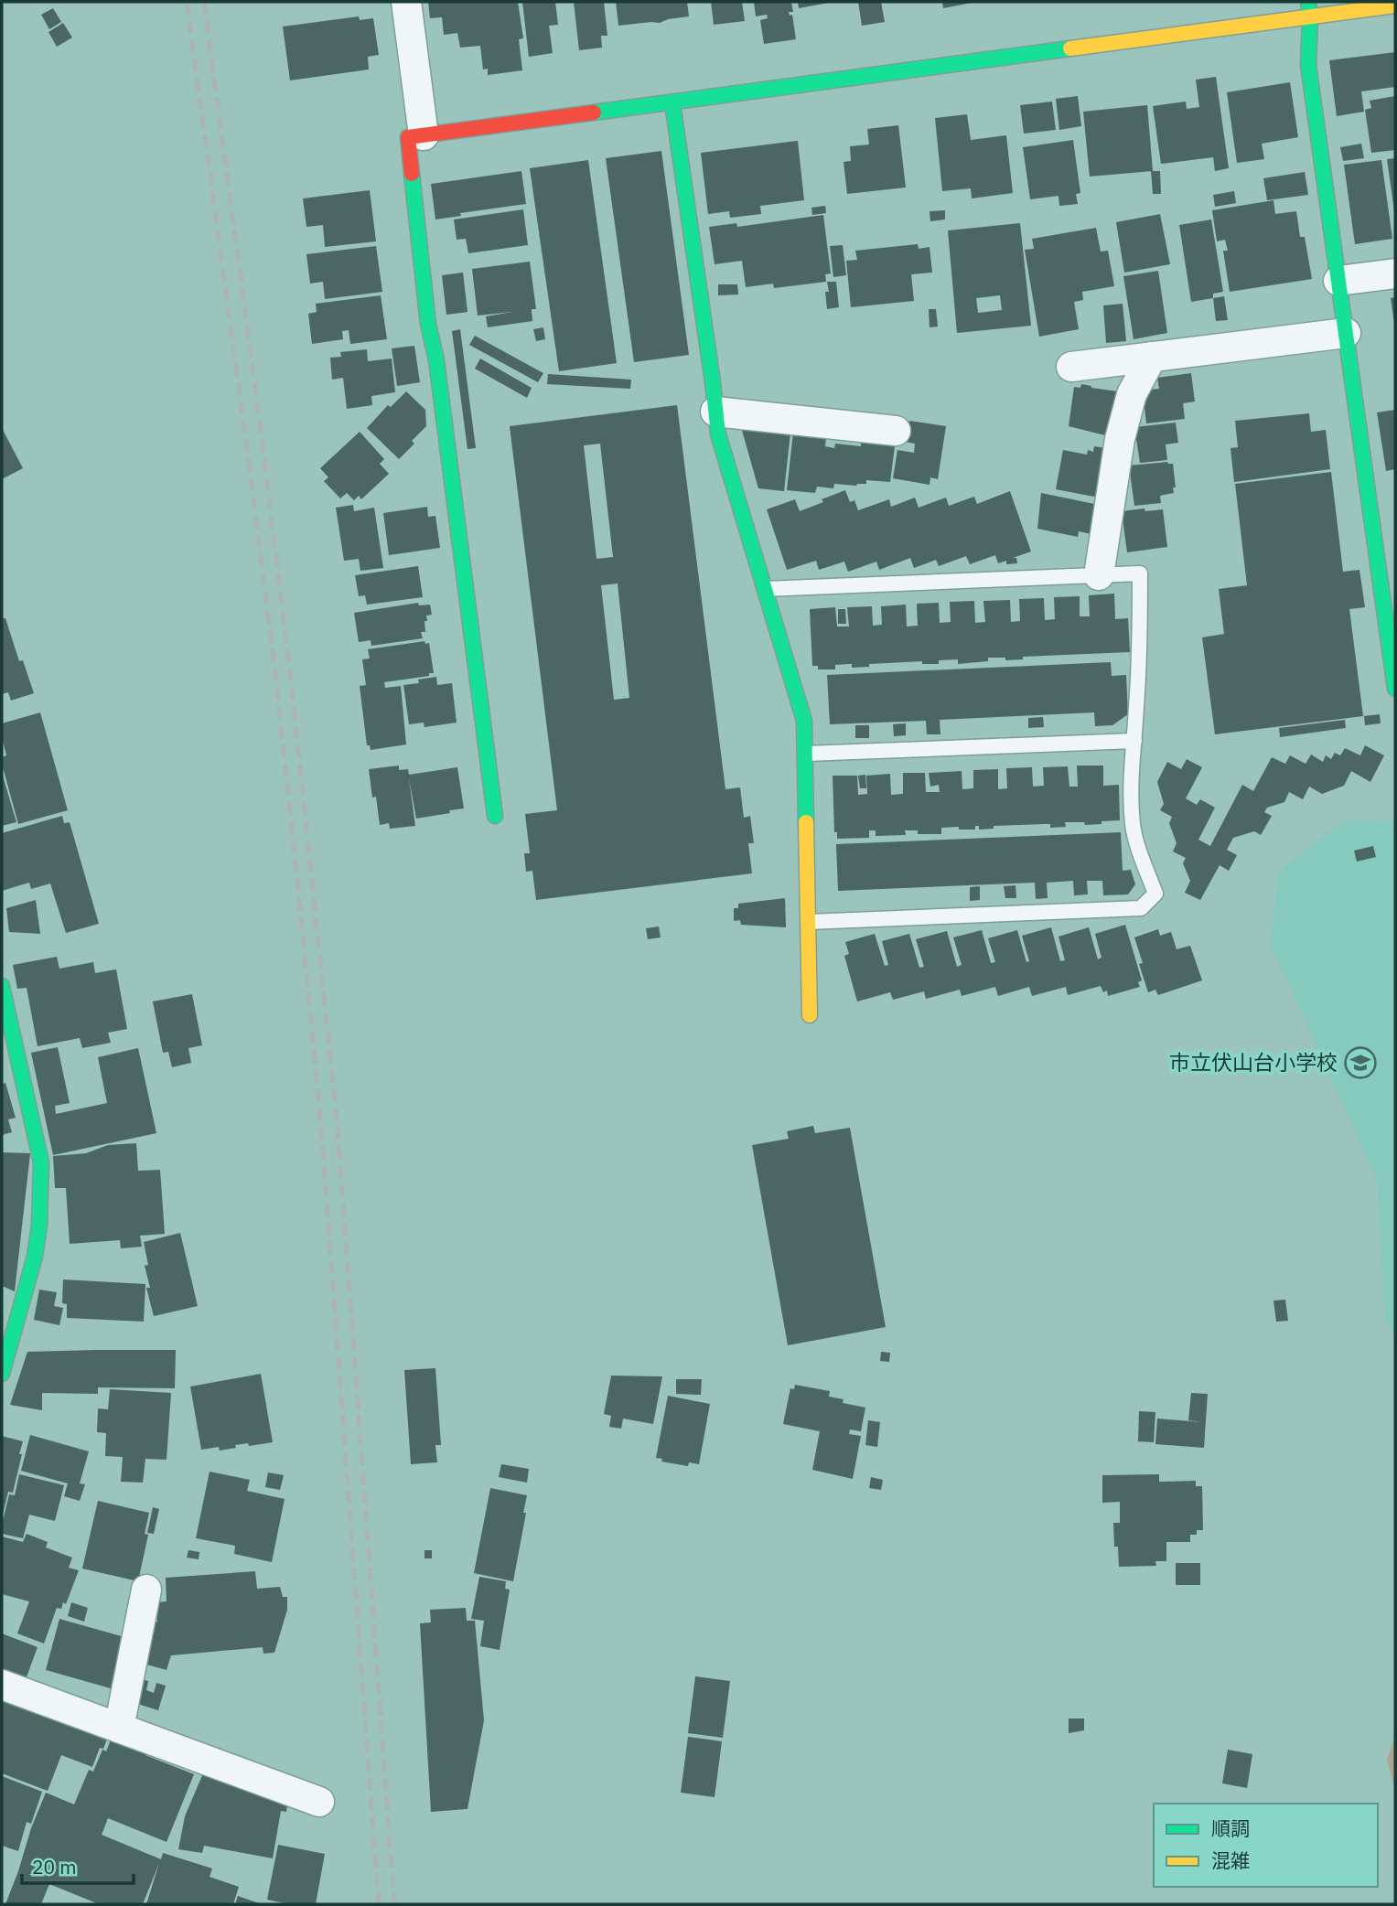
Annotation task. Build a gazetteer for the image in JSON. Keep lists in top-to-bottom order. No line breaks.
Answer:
{"places":{"school or university":["市立伏山台小学校"]},"legend":["順調","混雑"],"scale_bar":"20 m"}
